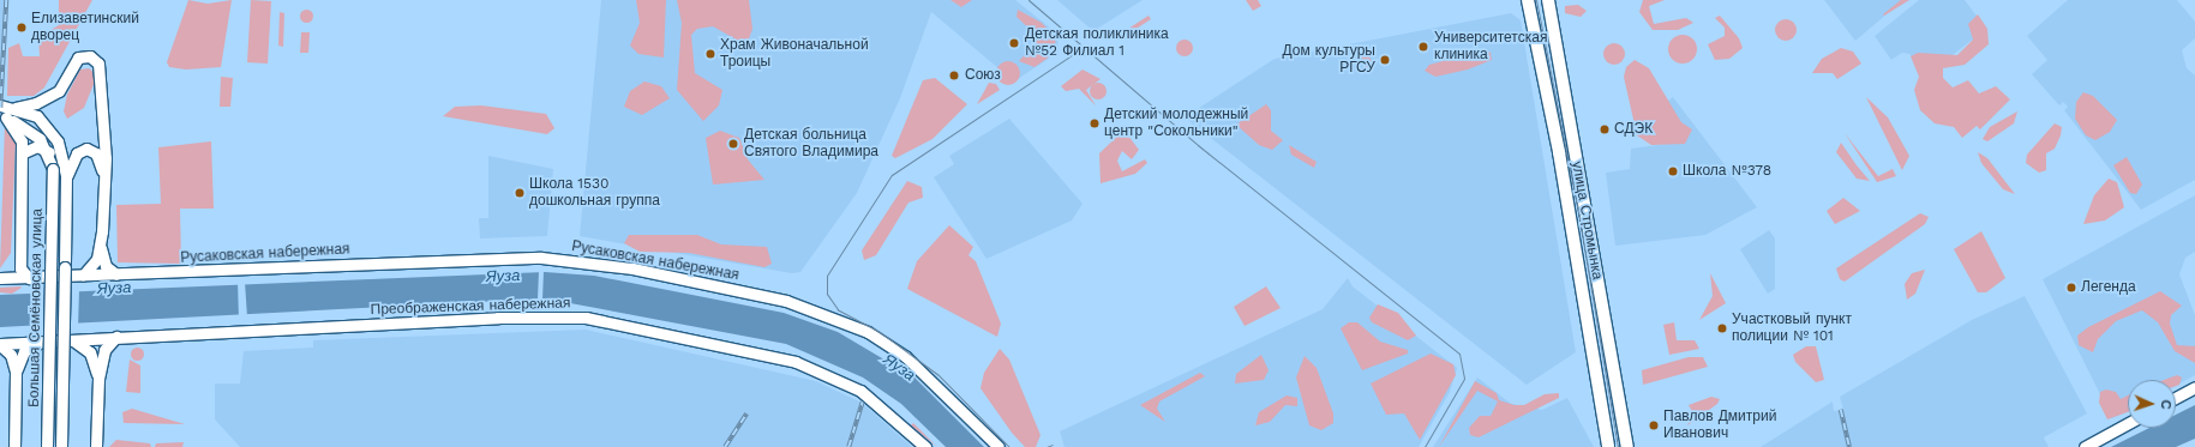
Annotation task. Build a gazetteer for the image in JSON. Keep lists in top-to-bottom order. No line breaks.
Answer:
{"streets":{"main road":["улица Стромынка","Русаковская набережная","Преображенская набережная","Большая Семёновская улица"]},"water":["Яуза"],"places":["Елизаветинский дворец","Детская поликлиника №52 Филиал 1","Университетская клиника","Храм Живоначальной Троицы","Дом культуры РГСУ","Союз","Детский молодежный центр \"Сокольники\"","СДЭК","Детская больница Святого Владимира","Школа №378","Школа 1530 дошкольная группа","Легенда","Участковый пункт полиции № 101","Павлов Дмитрий Иванович"],"north":"right"}
